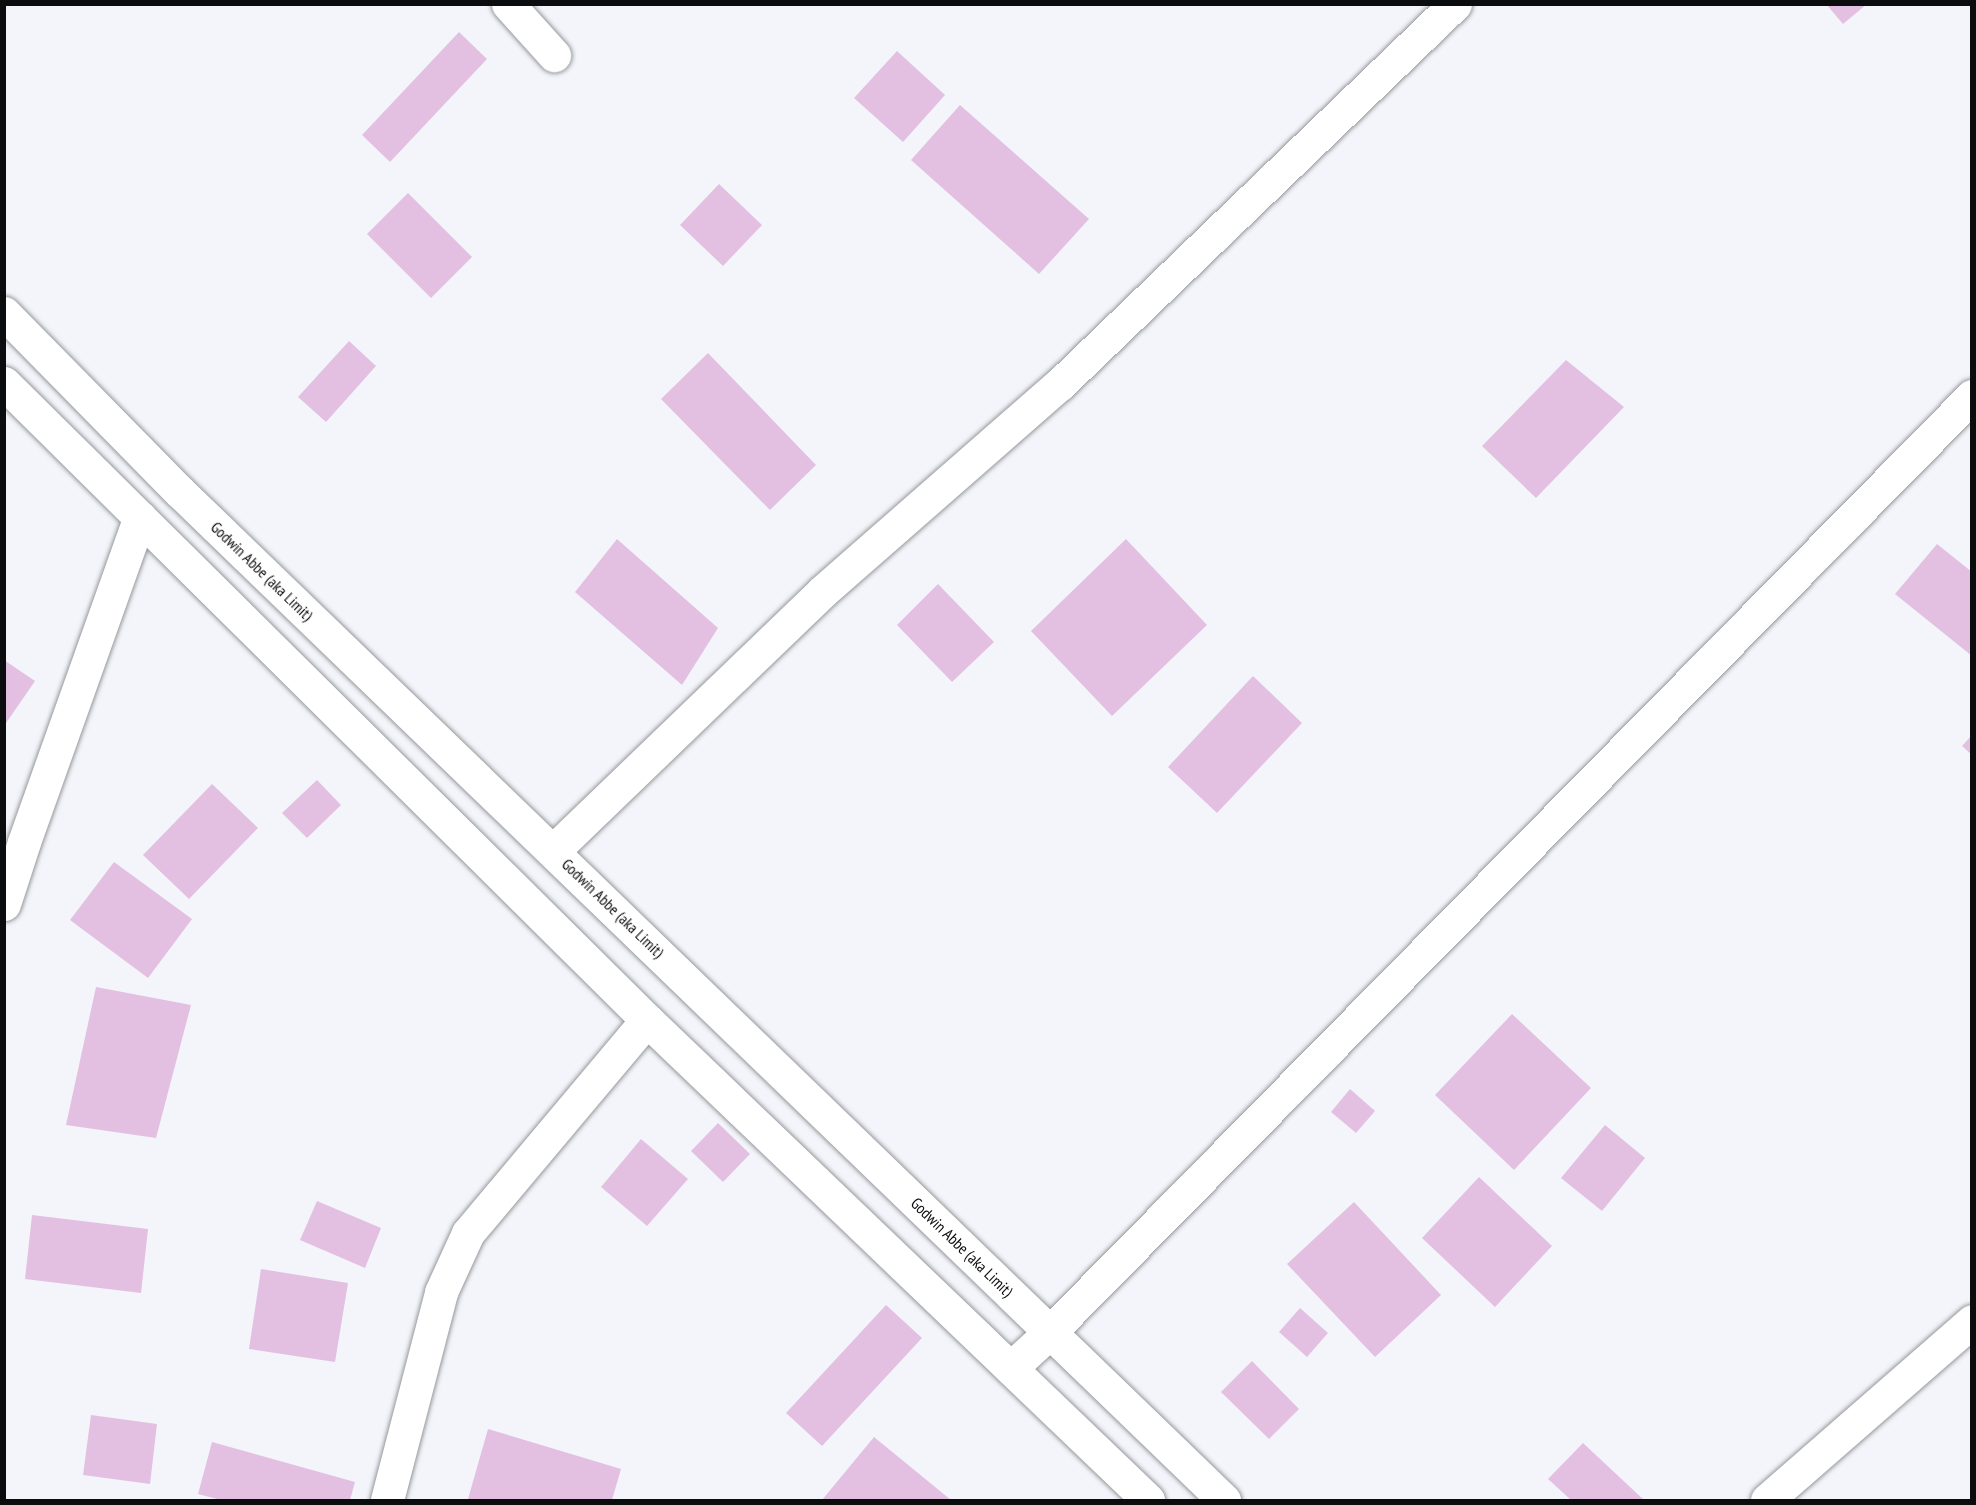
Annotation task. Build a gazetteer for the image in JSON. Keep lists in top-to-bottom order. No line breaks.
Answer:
{"streets":{"street":["Godwin Abbe (aka Limit)"]}}
